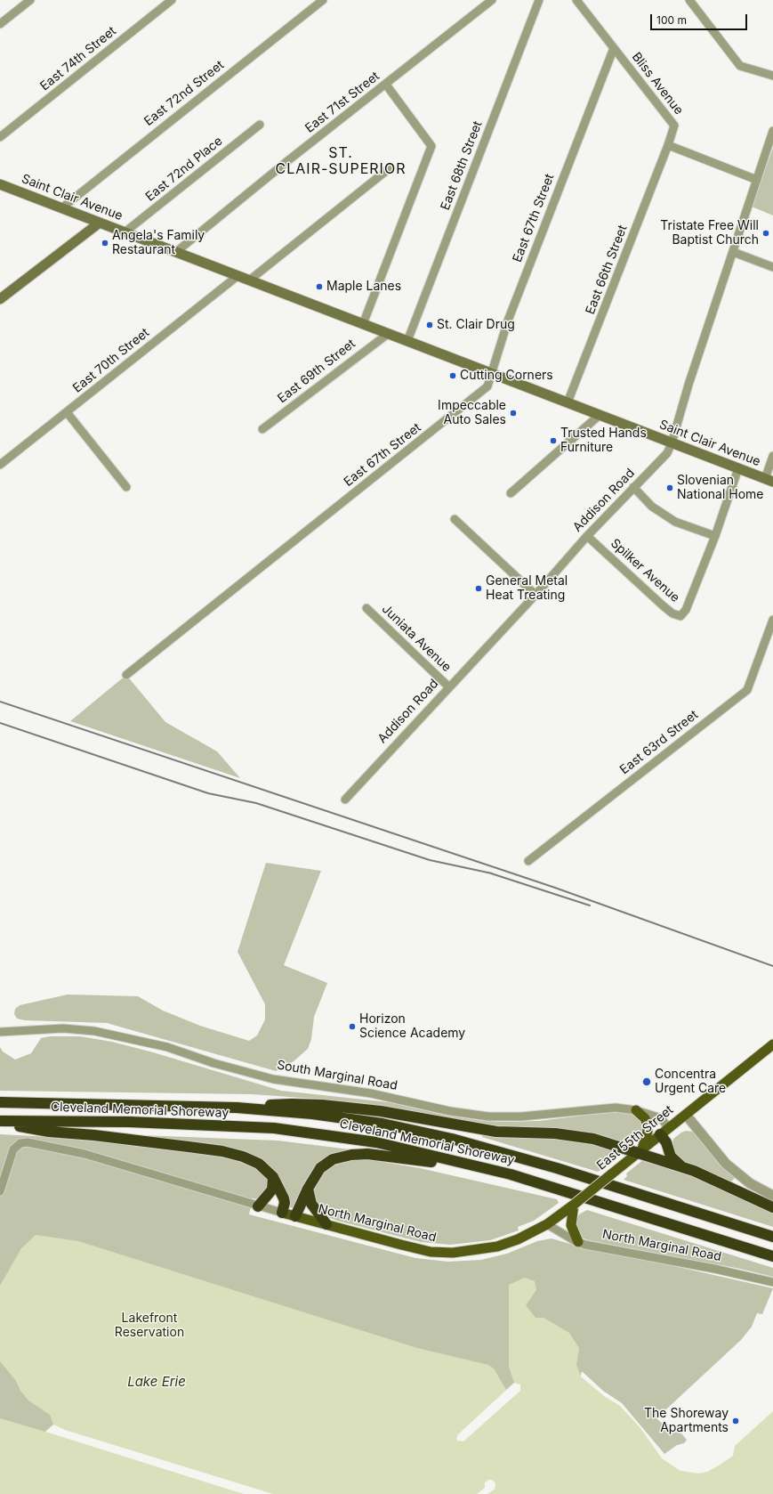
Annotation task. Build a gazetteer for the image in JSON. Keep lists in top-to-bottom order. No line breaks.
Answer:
{"streets":{"highway":["Cleveland Memorial Shoreway"],"main road":["Saint Clair Avenue","East 55th Street","North Marginal Road"],"street":["East 74th Street","Bliss Avenue","East 72nd Street","East 71st Street","East 68th Street","East 72nd Place","East 67th Street","East 66th Street","East 70th Street","East 69th Street","Addison Road","Spilker Avenue","Juniata Avenue","East 63rd Street","South Marginal Road"]},"crossings":[["Bliss Avenue","East 67th Street"],["Bliss Avenue","East 66th Street"],["East 72nd Street","Saint Clair Avenue"],["East 71st Street","Saint Clair Avenue"],["East 71st Street","East 69th Street"],["East 68th Street","Saint Clair Avenue"],["East 72nd Place","Saint Clair Avenue"],["Saint Clair Avenue","East 67th Street"],["Saint Clair Avenue","East 66th Street"],["Saint Clair Avenue","East 70th Street"],["Saint Clair Avenue","East 69th Street"],["Saint Clair Avenue","Addison Road"],["Addison Road","Spilker Avenue"],["Addison Road","Juniata Avenue"],["South Marginal Road","East 55th Street"],["East 55th Street","North Marginal Road"]],"districts":["ST. CLAIR-SUPERIOR"],"water":["Lake Erie"],"parks":["Lakefront Reservation"],"places":["Tristate Free Will Baptist Church","Angela's Family Restaurant","Maple Lanes","St. Clair Drug","Cutting Corners","Impeccable Auto Sales","Trusted Hands Furniture","Slovenian National Home","General Metal Heat Treating","Horizon Science Academy","Concentra Urgent Care","The Shoreway Apartments"],"scale_bar":"100 m"}
